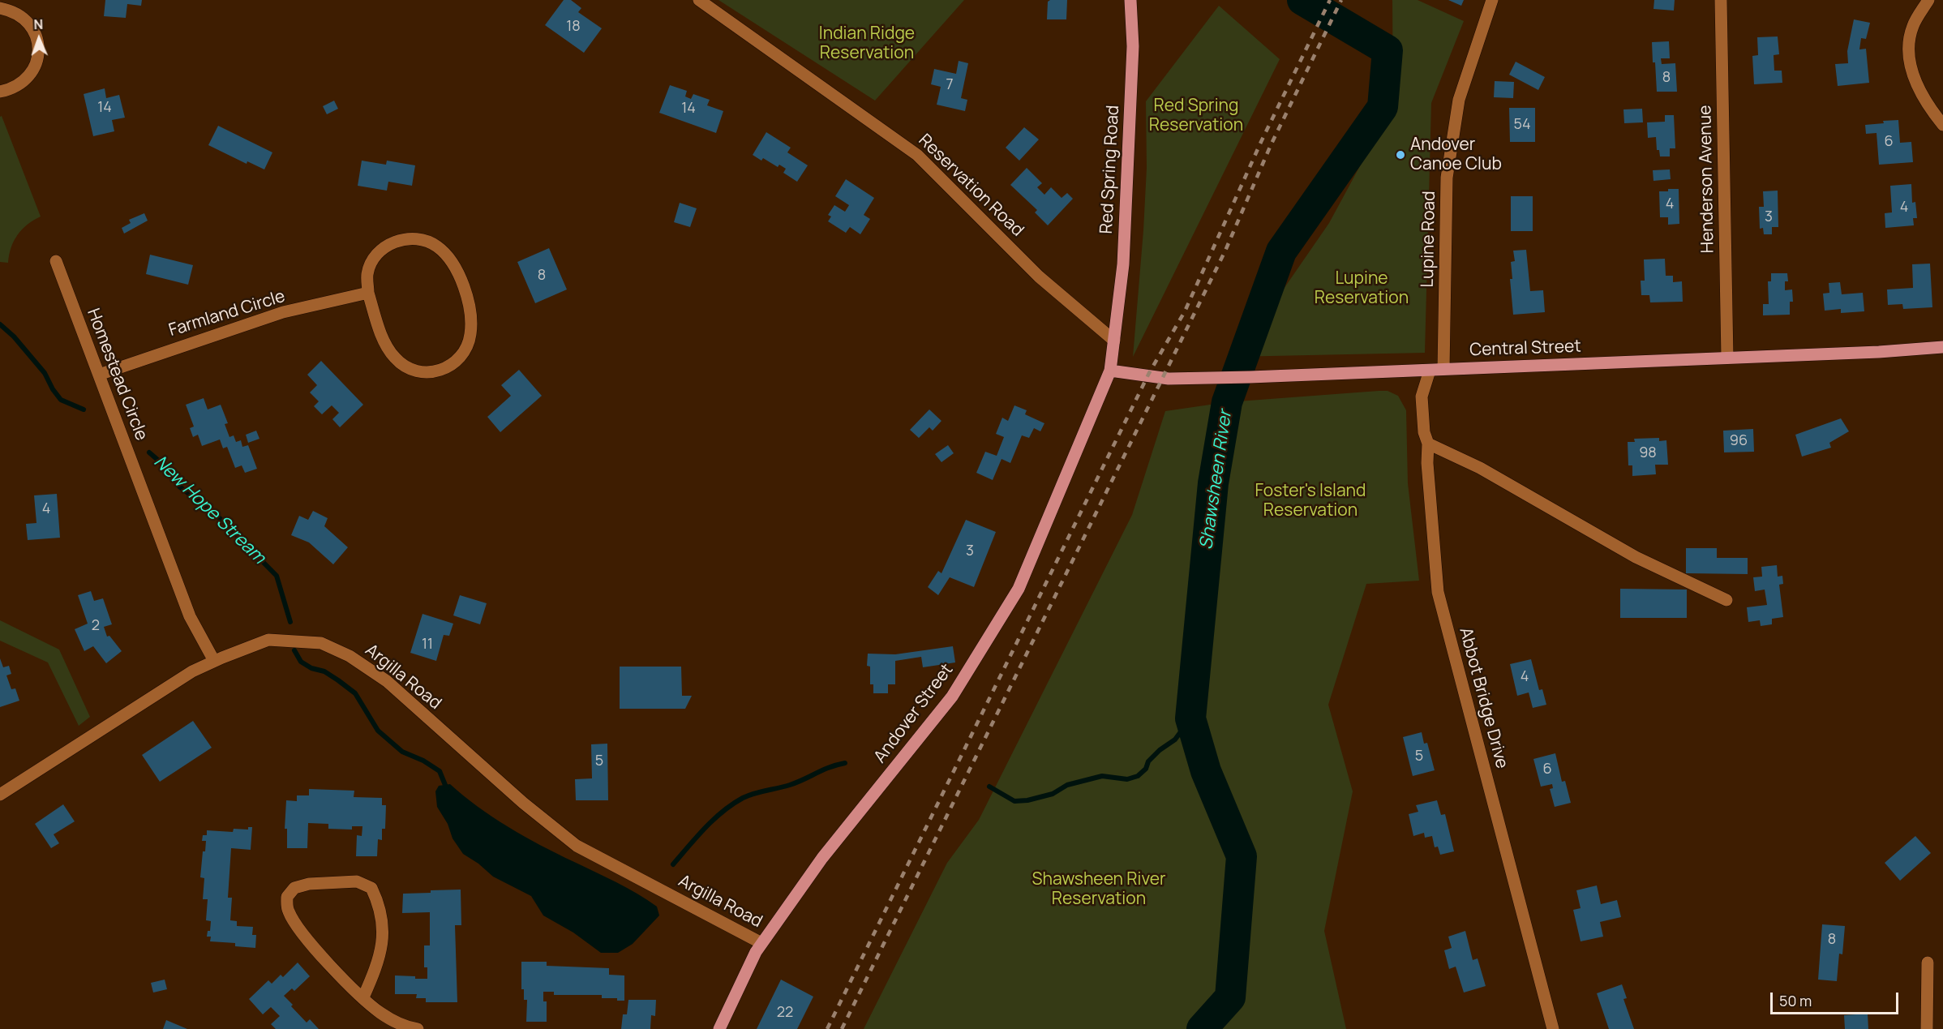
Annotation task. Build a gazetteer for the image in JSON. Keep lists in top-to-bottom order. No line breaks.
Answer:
{"streets":{"main road":["Red Spring Road","Central Street","Andover Street"],"street":["Henderson Avenue","Reservation Road","Lupine Road","Farmland Circle","Homestead Circle","Argilla Road","Abbot Bridge Drive"]},"crossings":[["Red Spring Road","Reservation Road"],["Red Spring Road","Andover Street"],["Henderson Avenue","Central Street"],["Reservation Road","Andover Street"],["Lupine Road","Central Street"],["Farmland Circle","Homestead Circle"],["Central Street","Abbot Bridge Drive"],["Central Street","Andover Street"],["Homestead Circle","Argilla Road"],["Argilla Road","Andover Street"]],"water":["Shawsheen River","New Hope Stream"],"parks":["Indian Ridge Reservation","Red Spring Reservation","Lupine Reservation","Foster's Island Reservation","Shawsheen River Reservation"],"places":["Andover Canoe Club"],"house_numbers":["18","8","7","14","14","54","6","4","4","3","8","96","98","4","3","2","11","4","5","5","6","8","22"],"scale_bar":"50 m","north":"top"}
